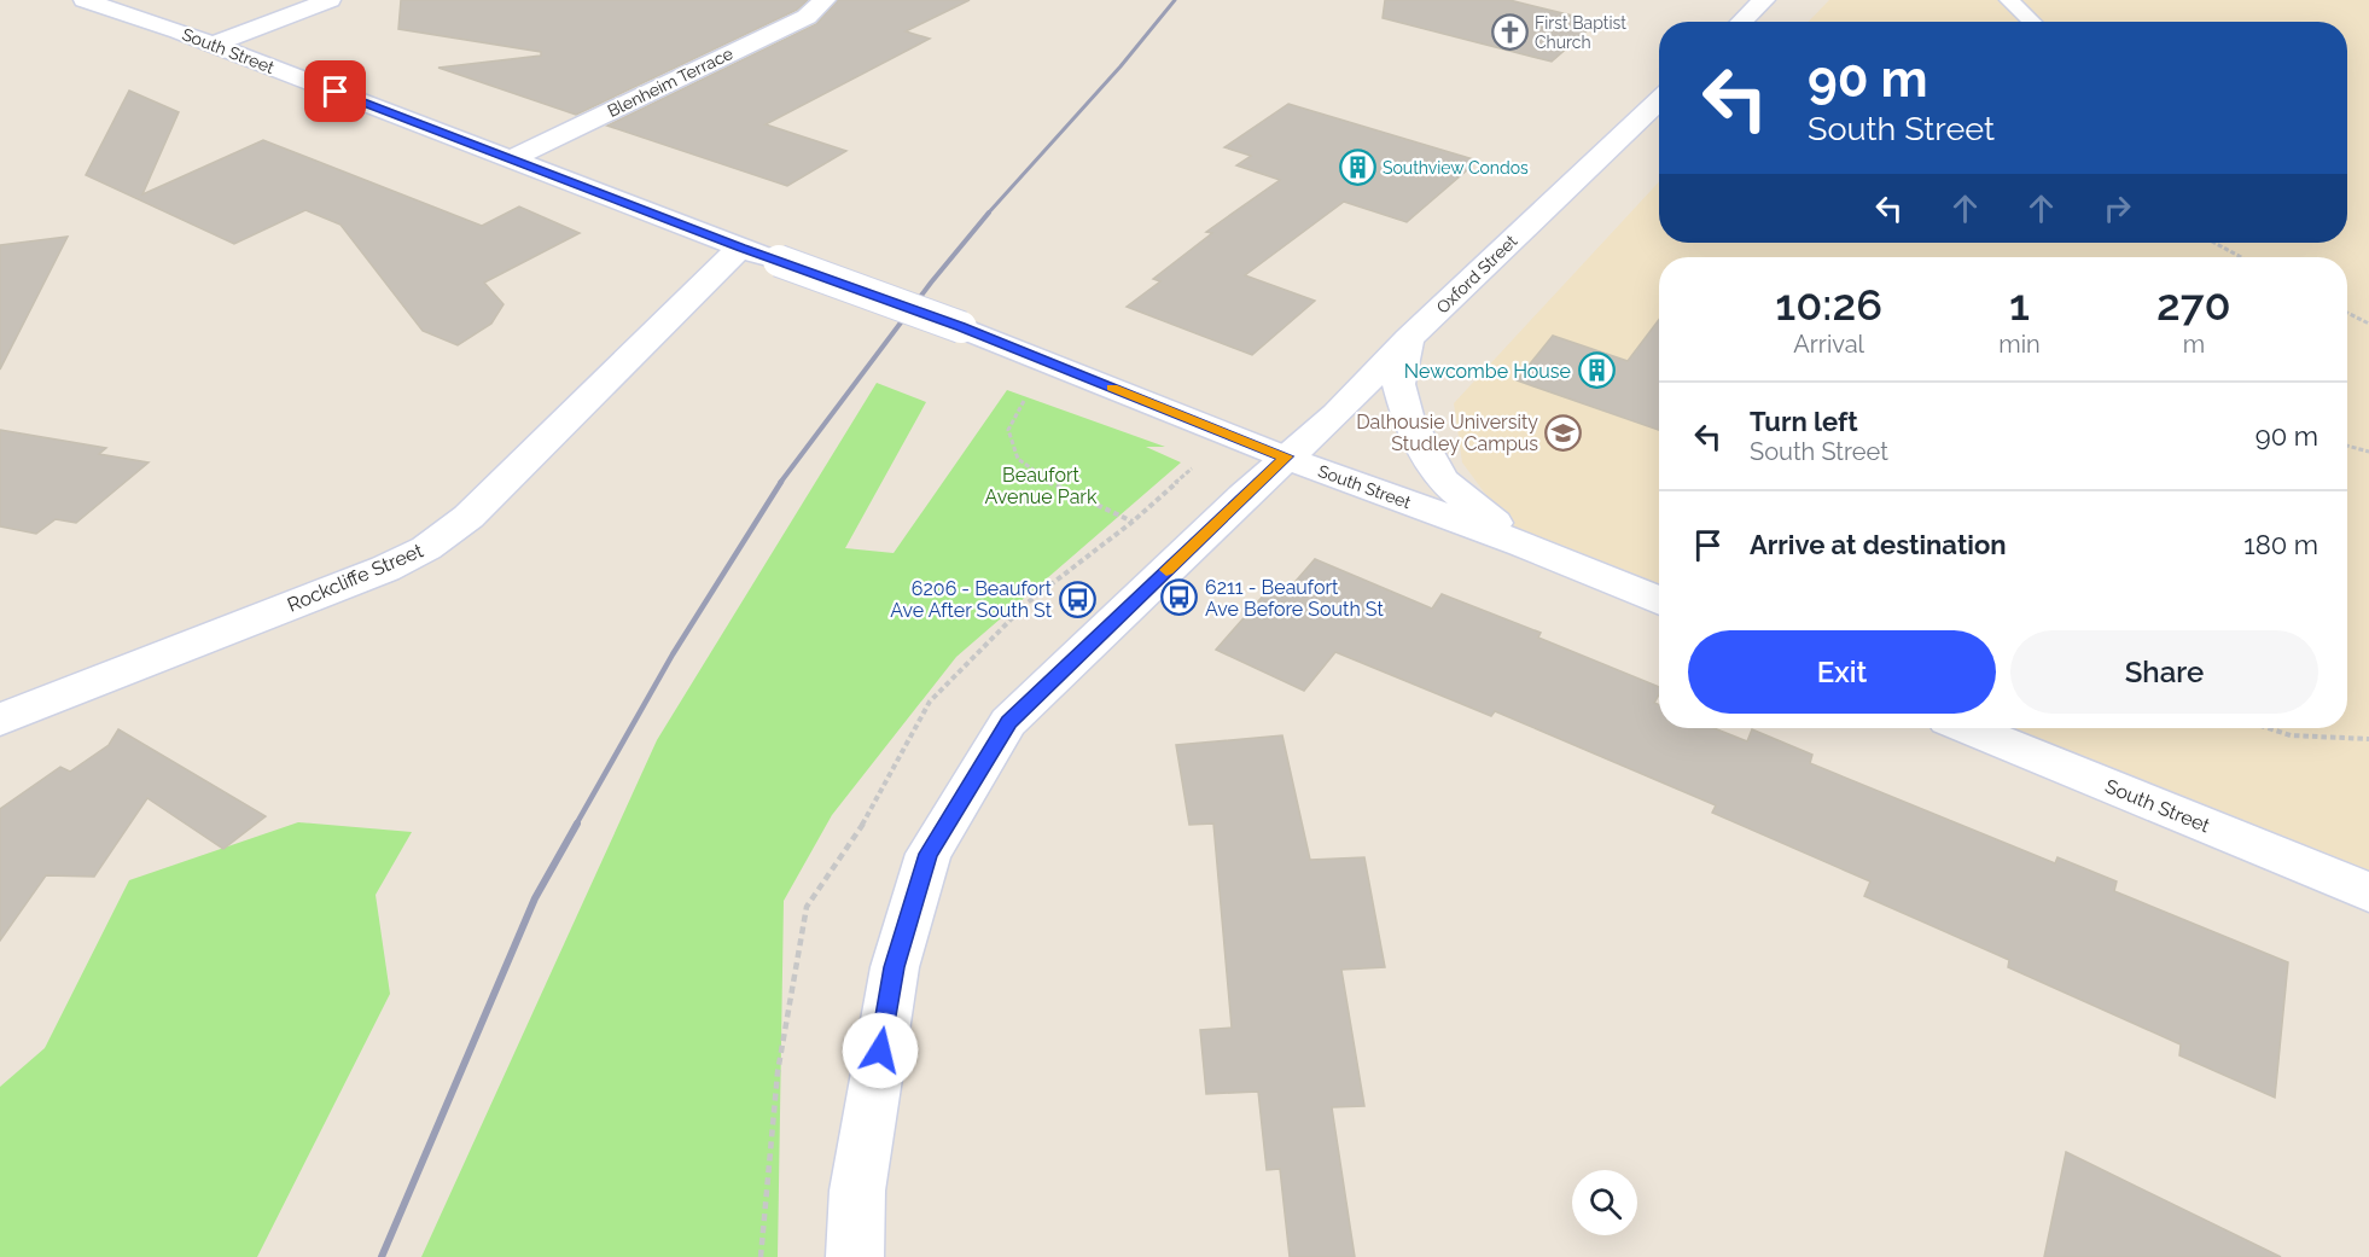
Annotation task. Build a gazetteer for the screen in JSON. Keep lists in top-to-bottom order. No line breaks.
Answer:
{"streets":{"street":["South Street","Blenheim Terrace","Oxford Street","Rockcliffe Street"]},"crossings":[["South Street","Blenheim Terrace"],["South Street","Oxford Street"],["South Street","Rockcliffe Street"]],"parks":["Beaufort Avenue Park"],"places":{"church":["First Baptist Church"],"building":["Southview Condos","Newcombe House"],"school or university":["Dalhousie University Studley Campus"],"bus stop":["6211 - Beaufort Ave Before South St","6206 - Beaufort Ave After South St"]},"page":{"turn":["90 m","South Street"],"eta":["10:26","Arrival","1","min","270","m"],"list":[{"name":"Turn left","note":"South Street","value":"90 m"},{"name":"Arrive at destination","value":"180 m"}],"buttons":["Exit","Share"]}}
